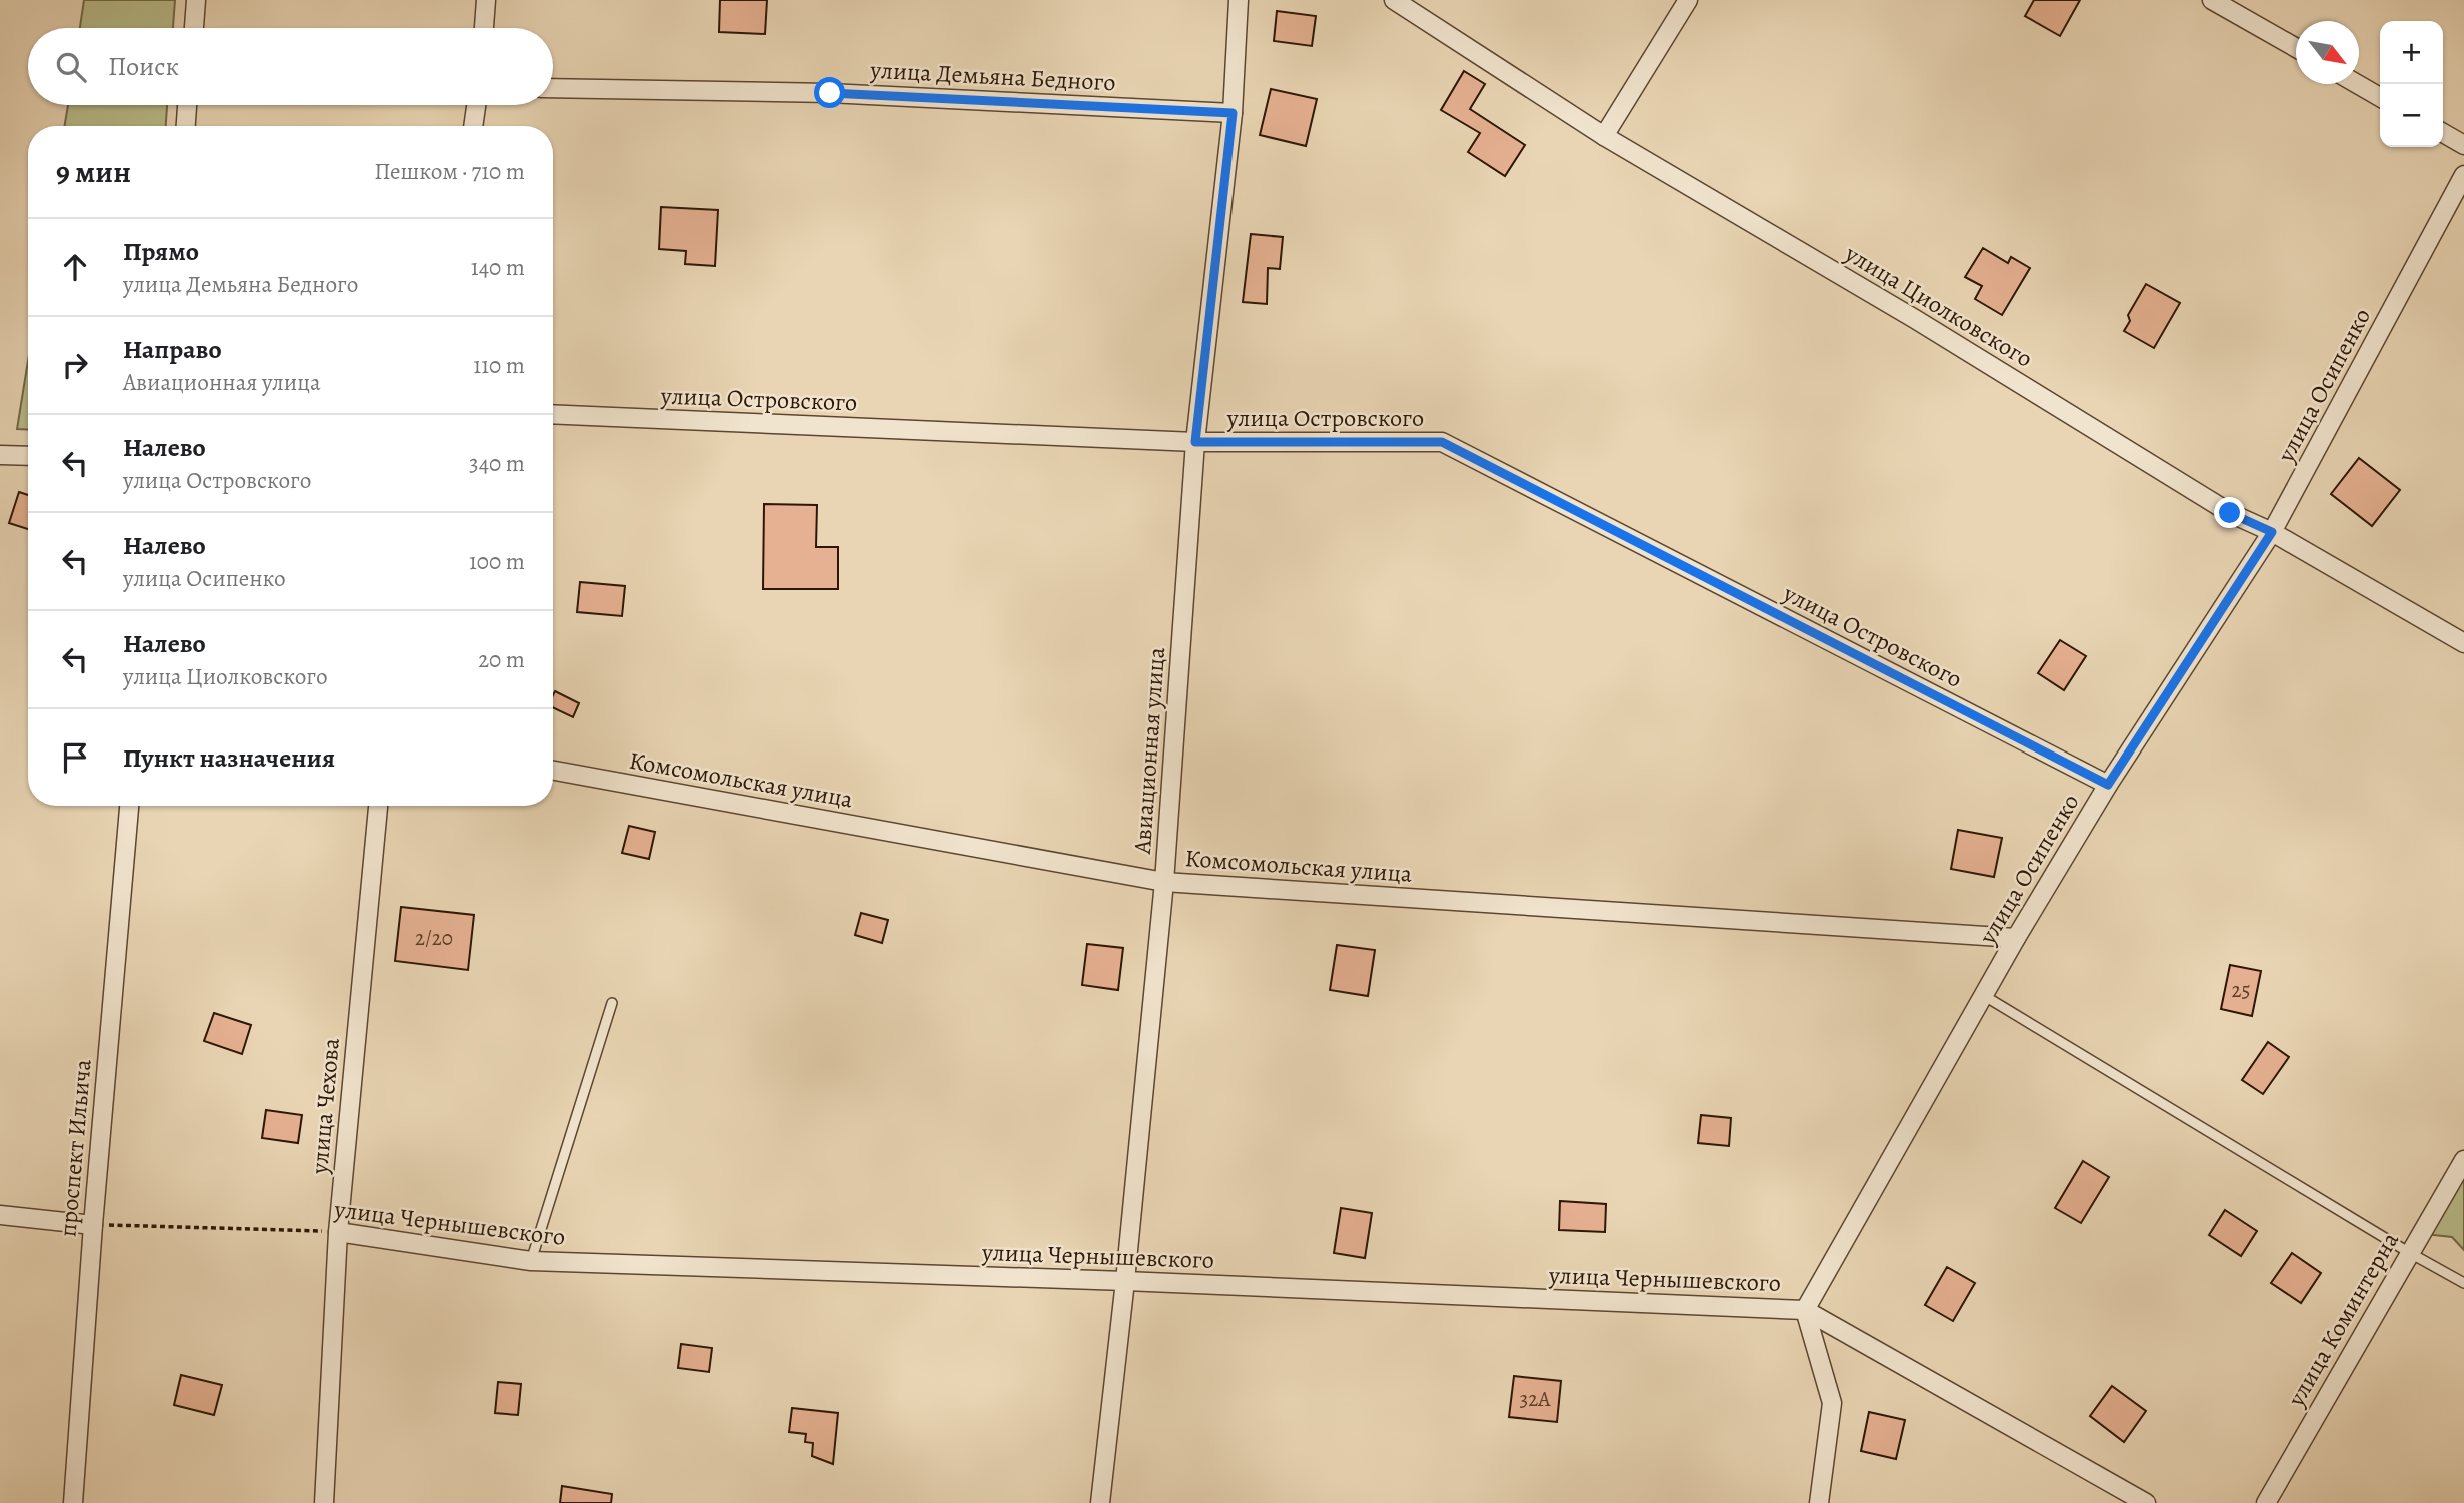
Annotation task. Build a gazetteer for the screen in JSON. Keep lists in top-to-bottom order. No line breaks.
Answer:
{"streets":{"street":["улица Демьяна Бедного","улица Циолковского","улица Осипенко","улица Островского","Авиационная улица","Комсомольская улица","улица Чехова","проспект Ильича","улица Чернышевского","улица Коминтерна"]},"crossings":[["улица Демьяна Бедного","Авиационная улица"],["улица Циолковского","улица Осипенко"],["улица Осипенко","улица Островского"],["улица Осипенко","Комсомольская улица"],["улица Осипенко","улица Чернышевского"],["улица Островского","Авиационная улица"],["Авиационная улица","Комсомольская улица"],["Авиационная улица","улица Чернышевского"],["улица Чехова","улица Чернышевского"],["проспект Ильича","улица Чернышевского"]],"house_numbers":["2/20","25","32А"],"north":"bottom right","page":{"map_buttons":["+","−"],"search":"Поиск","heading":["9 мин","Пешком · 710 m"],"list":[["Прямо","улица Демьяна Бедного","140 m"],["Направо","Авиационная улица","110 m"],["Налево","улица Островского","340 m"],["Налево","улица Осипенко","100 m"],["Налево","улица Циолковского","20 m"],"Пункт назначения"]}}
